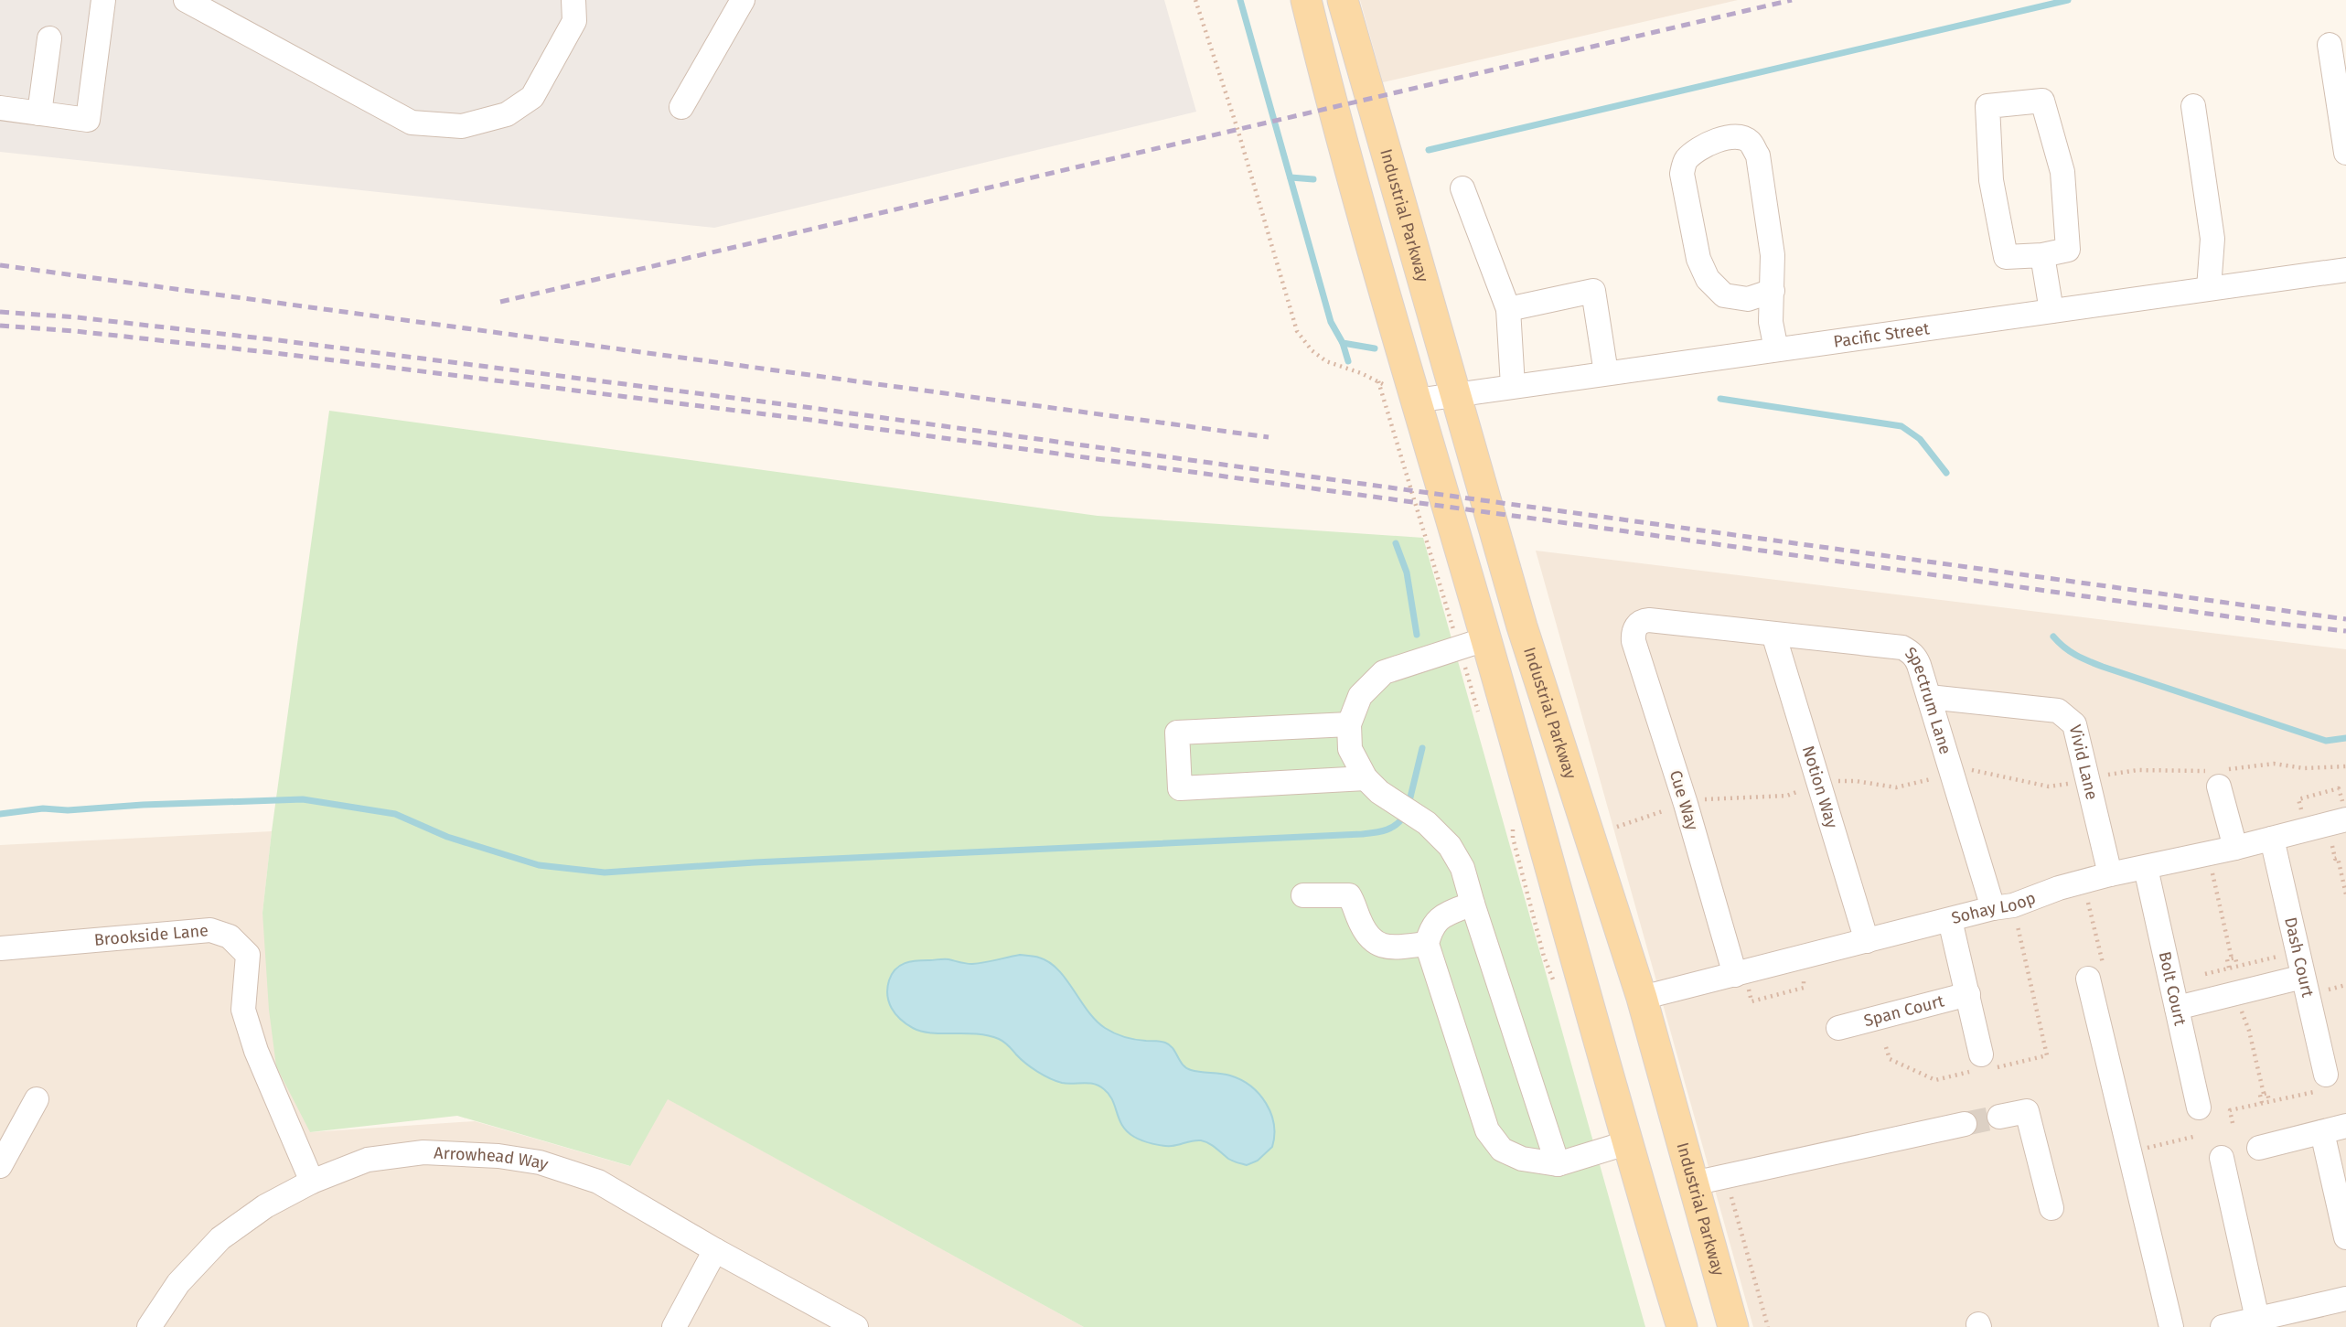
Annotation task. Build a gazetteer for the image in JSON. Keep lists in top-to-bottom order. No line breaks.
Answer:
{"streets":{"main road":["Industrial Parkway"],"street":["Pacific Street","Spectrum Lane","Vivid Lane","Notion Way","Cue Way","Sohay Loop","Brookside Lane","Dash Court","Bolt Court","Span Court","Arrowhead Way"]},"crossings":[["Industrial Parkway","Pacific Street"],["Industrial Parkway","Sohay Loop"],["Spectrum Lane","Vivid Lane"],["Spectrum Lane","Notion Way"],["Spectrum Lane","Cue Way"],["Spectrum Lane","Sohay Loop"],["Vivid Lane","Sohay Loop"],["Notion Way","Sohay Loop"],["Cue Way","Sohay Loop"],["Sohay Loop","Dash Court"],["Sohay Loop","Bolt Court"],["Brookside Lane","Arrowhead Way"]]}
